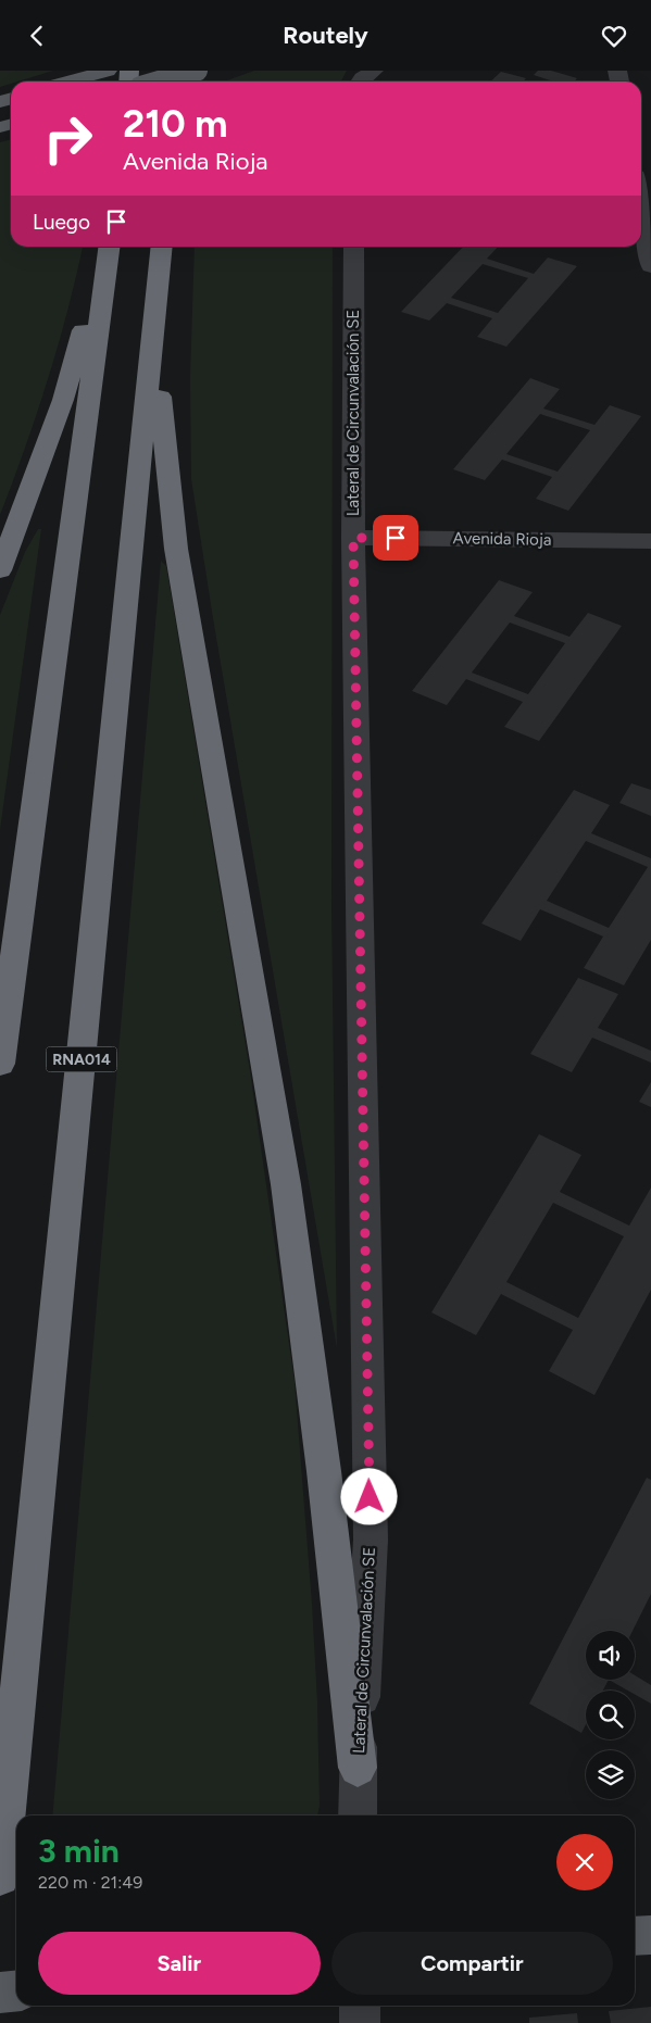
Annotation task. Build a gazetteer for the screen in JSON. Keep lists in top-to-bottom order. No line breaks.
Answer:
{"streets":{"highway":["RNA014"],"street":["Lateral de Circunvalación SE","Avenida Rioja"]},"crossings":[["Lateral de Circunvalación SE","Avenida Rioja"]],"page":{"header":"Routely","turn":["210 m","Avenida Rioja"],"then":"Luego","heading":["3 min","220 m · 21:49"],"buttons":["Salir","Compartir"]}}
